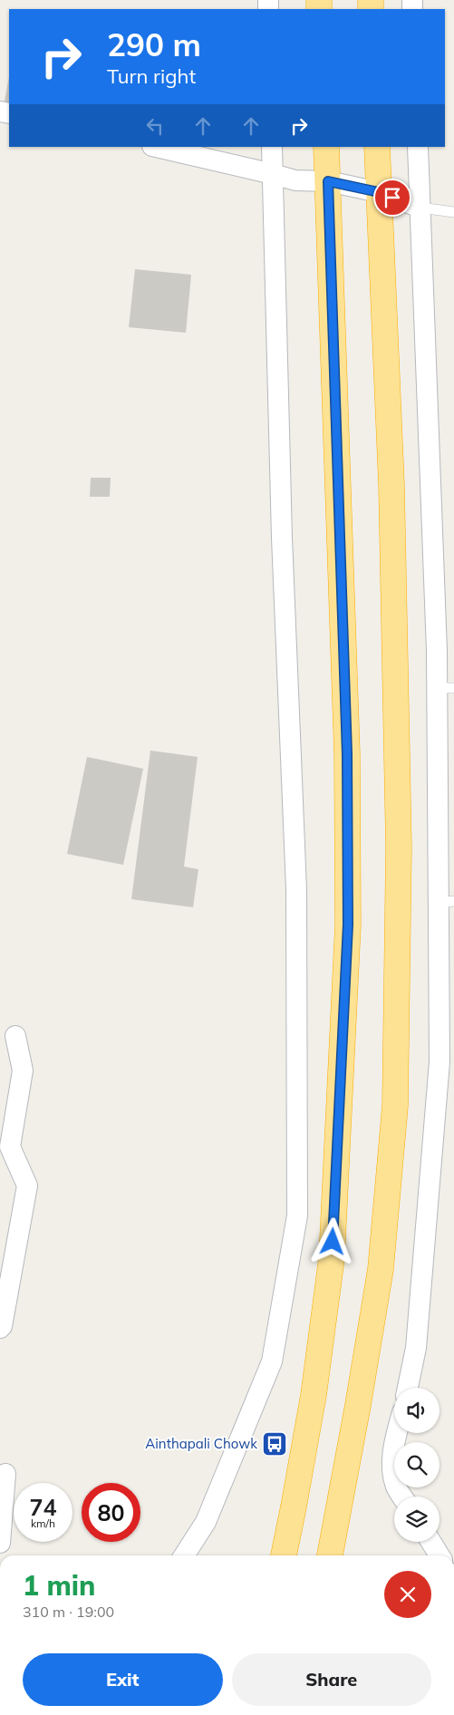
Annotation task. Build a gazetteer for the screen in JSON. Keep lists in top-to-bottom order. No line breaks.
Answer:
{"places":{"bus stop":["Ainthapali Chowk"]},"page":{"turn":["290 m","Turn right"],"speed":"74 km/h","limit":"80","heading":["1 min","310 m · 19:00"],"buttons":["Exit","Share"]}}
